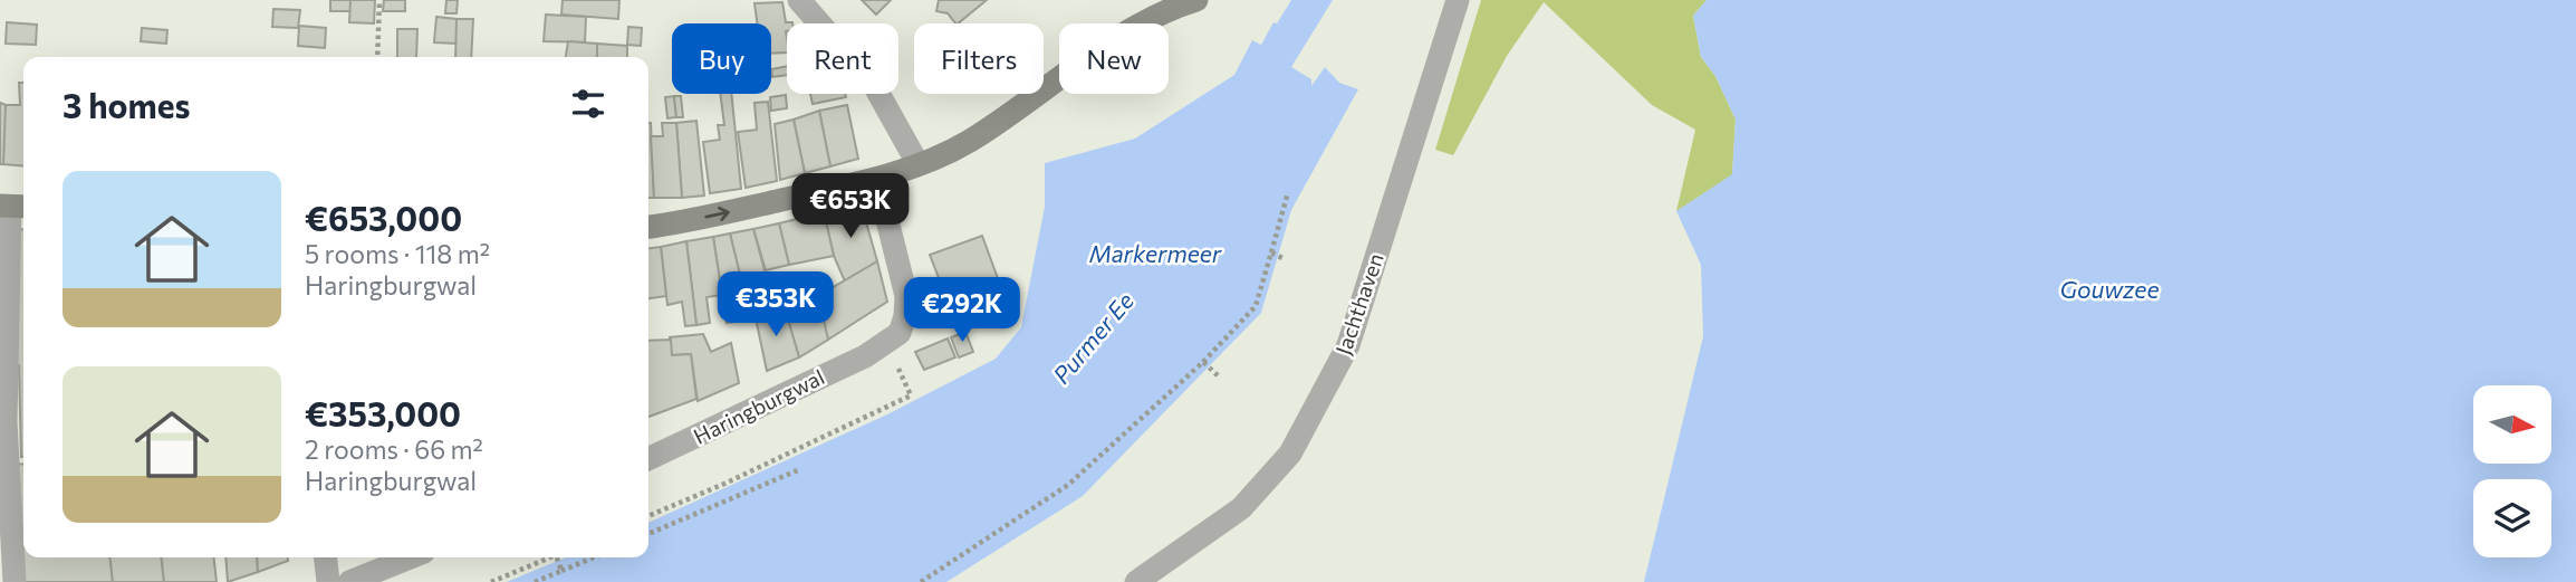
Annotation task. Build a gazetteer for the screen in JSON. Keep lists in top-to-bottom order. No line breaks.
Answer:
{"streets":{"street":["Jachthaven","Haringburgwal"]},"water":["Markermeer","Gouwzee","Purmer Ee"],"north":"right","page":{"chip":["Buy","Rent","Filters","New"],"heading":"3 homes","list":[{"name":"€653,000","note":"5 rooms · 118 m² · Haringburgwal"},{"name":"€353,000","note":"2 rooms · 66 m² · Haringburgwal"}],"price":["€653K","€353K","€292K"]}}
